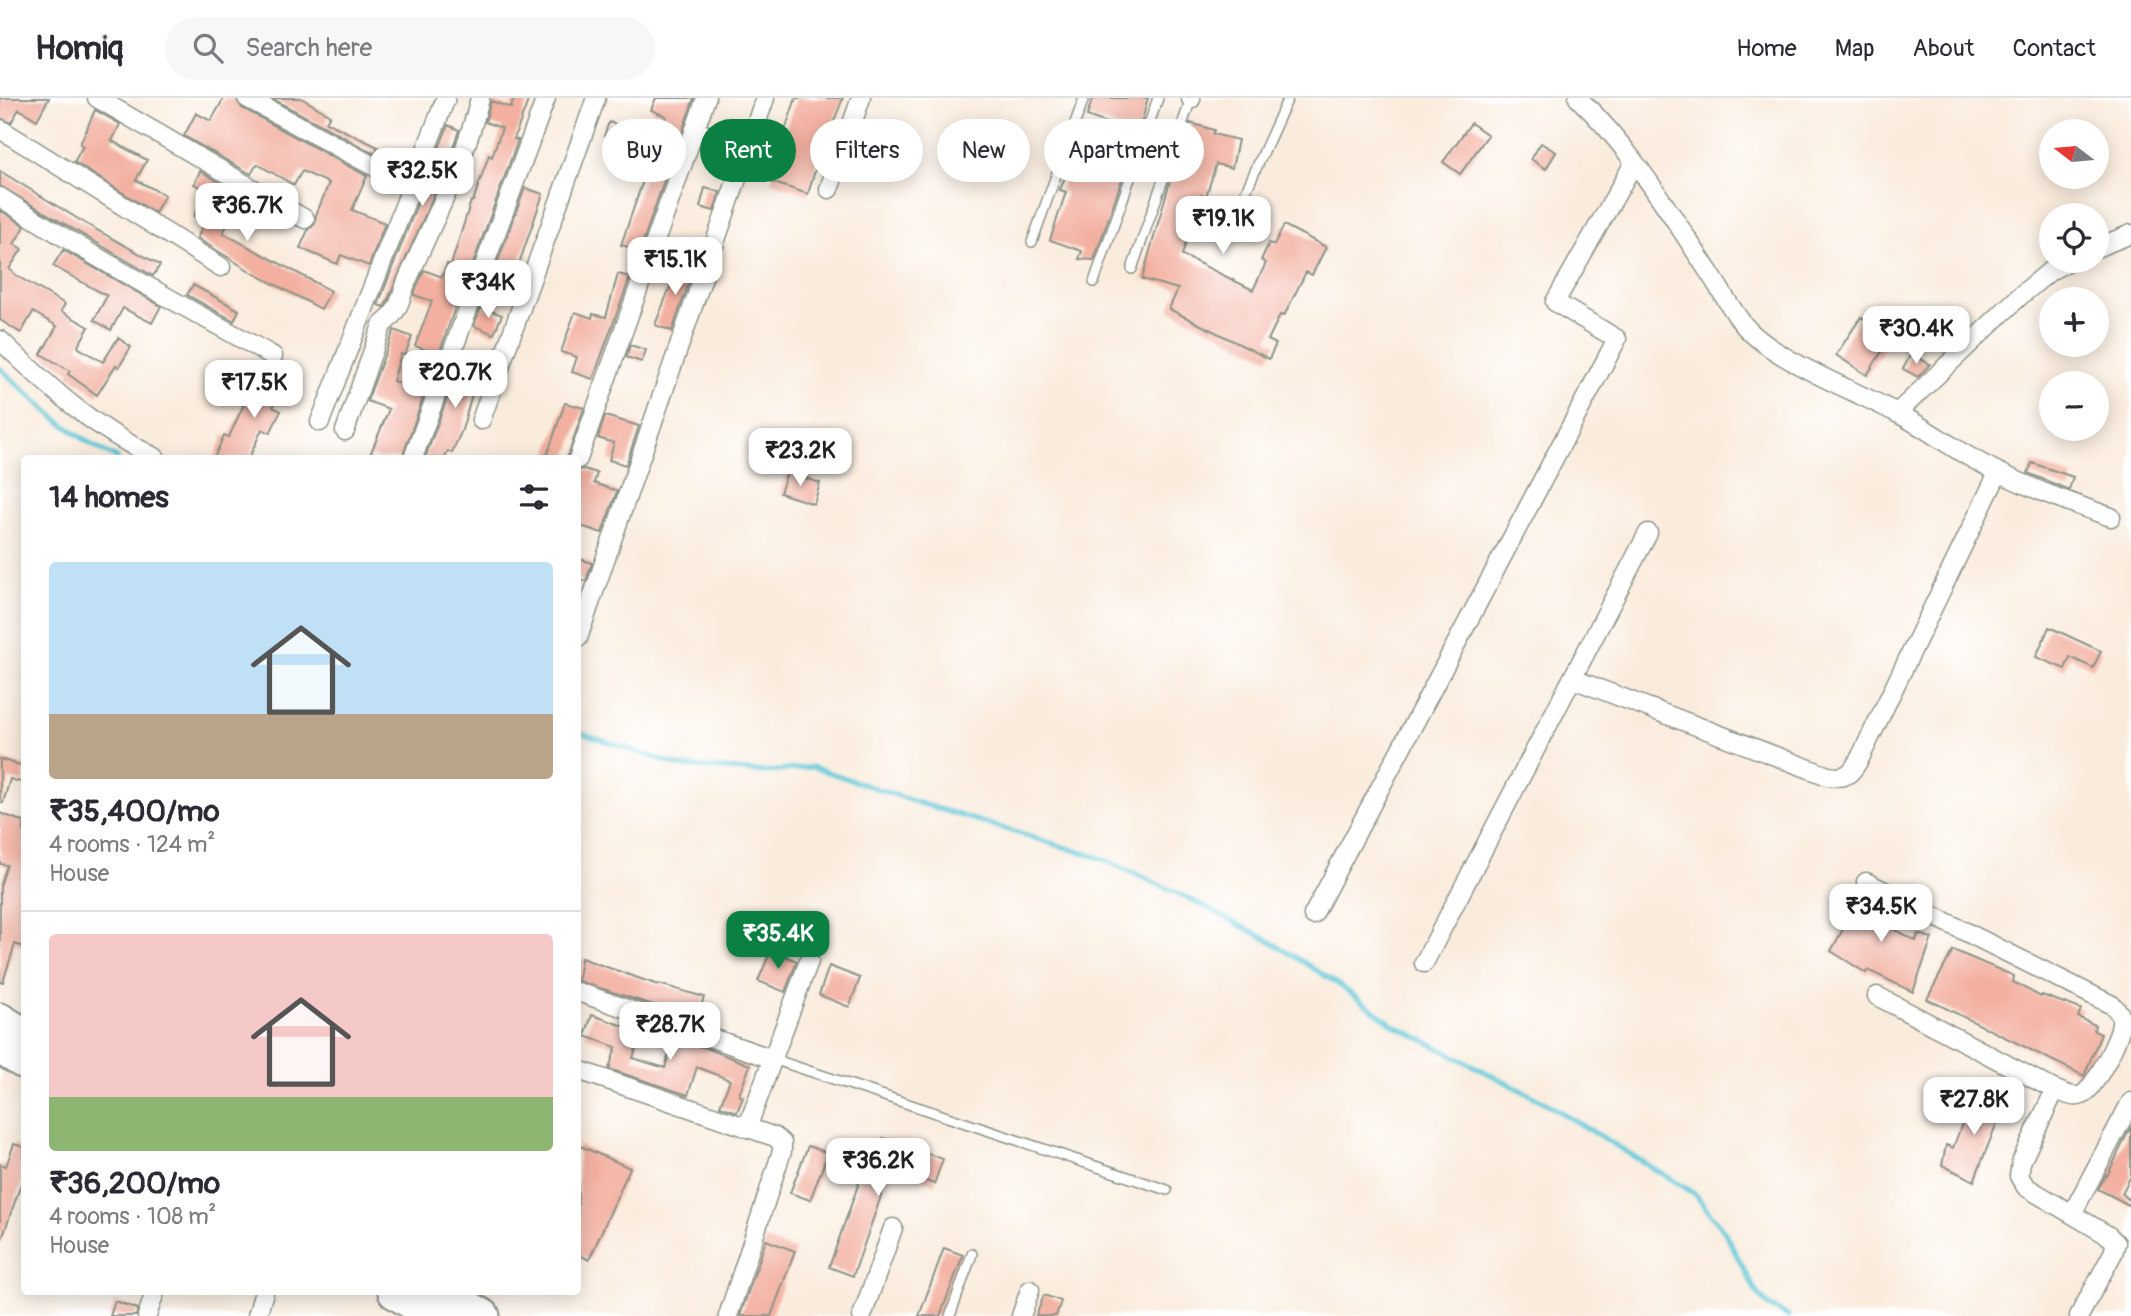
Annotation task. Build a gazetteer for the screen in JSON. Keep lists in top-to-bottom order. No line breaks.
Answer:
{"north":"left","page":{"header":"Homiq","search":"Search here","nav":["Home","Map","About","Contact"],"map_buttons":["+","−"],"chip":["Buy","Rent","Filters","New","Apartment"],"price":["₹32.5K","₹36.7K","₹19.1K","₹15.1K","₹34K","₹30.4K","₹20.7K","₹17.5K","₹23.2K","₹34.5K","₹35.4K","₹28.7K","₹27.8K","₹36.2K"],"heading":"14 homes","list":[{"name":"₹35,400/mo","note":"4 rooms · 124 m² · House"},{"name":"₹36,200/mo","note":"4 rooms · 108 m² · House"}]}}
